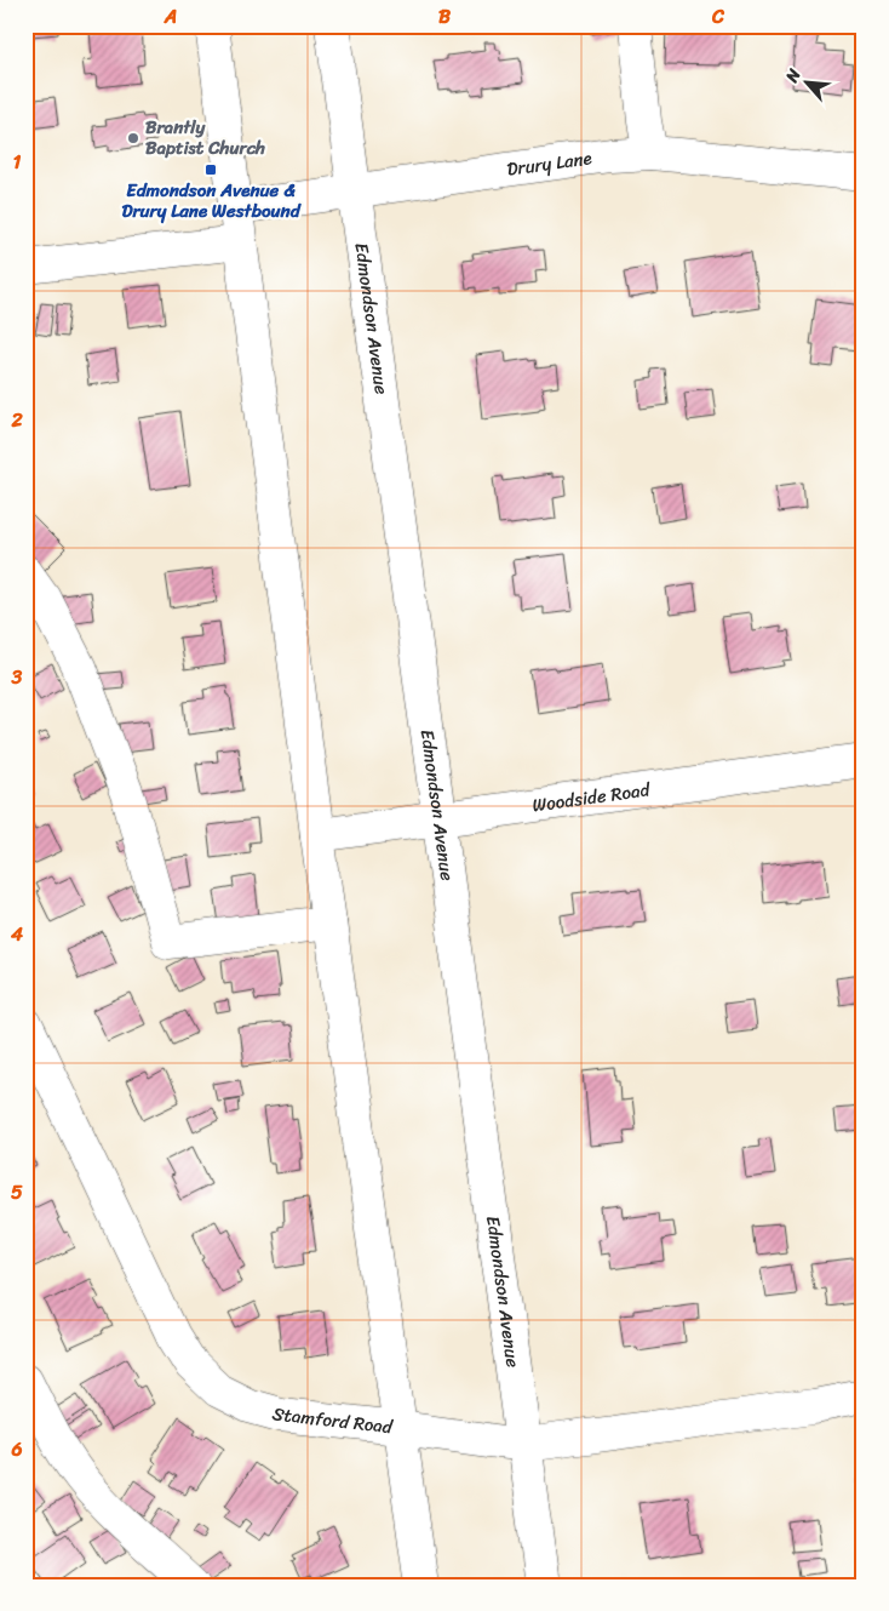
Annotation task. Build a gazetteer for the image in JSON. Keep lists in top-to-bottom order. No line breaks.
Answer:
{"streets":{"main road":["Drury Lane","Edmondson Avenue","Woodside Road","Stamford Road"]},"crossings":[["Drury Lane","Edmondson Avenue"],["Edmondson Avenue","Woodside Road"],["Edmondson Avenue","Stamford Road"]],"places":{"other":["Brantly Baptist Church"],"transit":["Edmondson Avenue & Drury Lane Westbound"]},"north":"top left","grid":{"columns":["A","B","C"],"rows":["1","2","3","4","5","6"]}}
